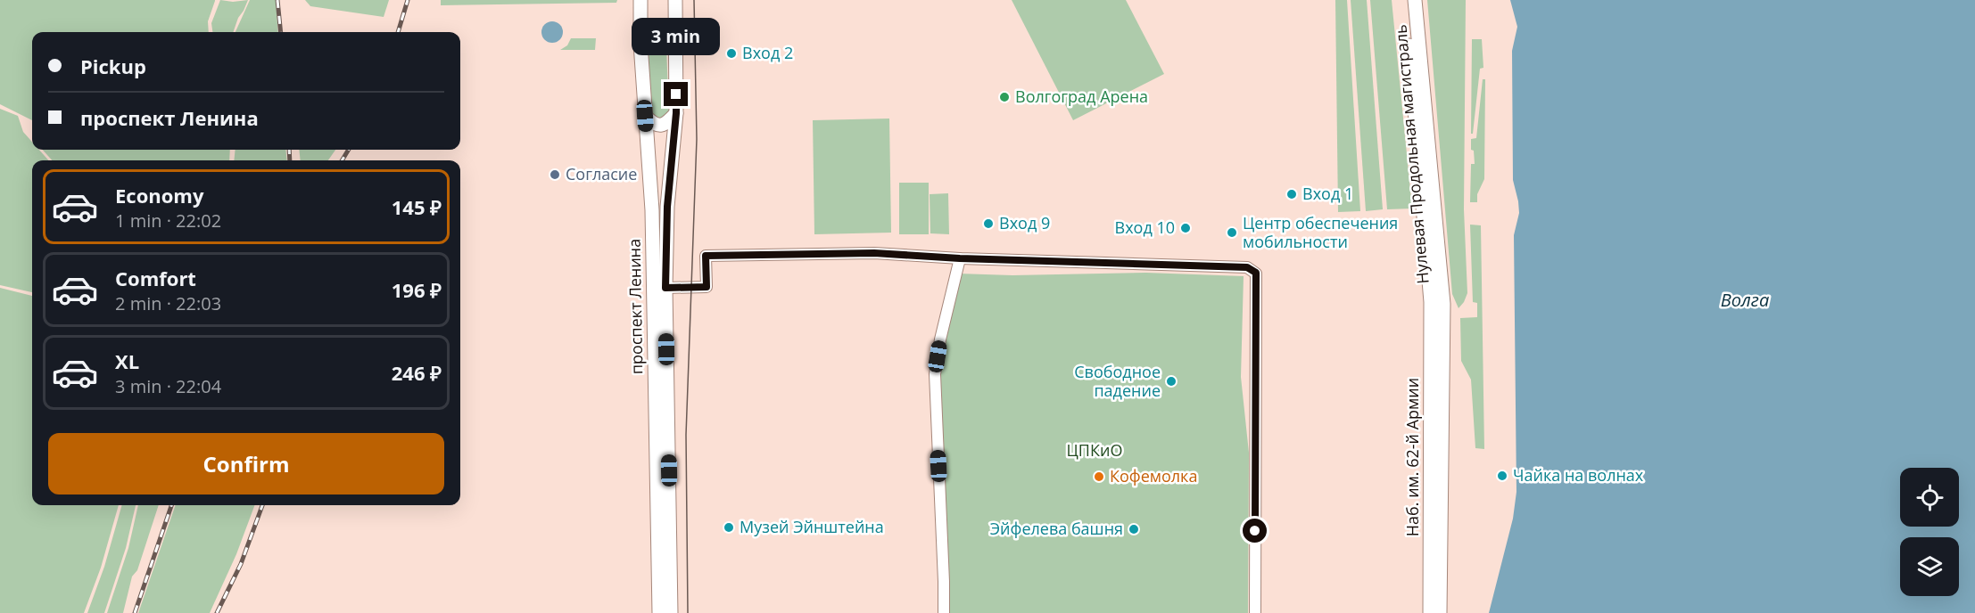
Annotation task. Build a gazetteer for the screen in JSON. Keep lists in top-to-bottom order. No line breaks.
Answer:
{"streets":{"main road":["Нулевая Продольная магистраль","проспект Ленина","Наб. им. 62-й Армии"]},"crossings":[["Нулевая Продольная магистраль","Наб. им. 62-й Армии"]],"water":["Волга"],"parks":["ЦПКиО"],"places":["Вход 2","Волгоград Арена","Согласие","Вход 1","Вход 9","Вход 10","Центр обеспечения мобильности","Свободное падение","Чайка на волнах","Кофемолка","Музей Эйнштейна","Эйфелева башня"],"page":{"bubble":"3 min","banner":["Pickup","проспект Ленина"],"list":[{"name":"Economy","note":"1 min · 22:02","value":"145 ₽"},{"name":"Comfort","note":"2 min · 22:03","value":"196 ₽"},{"name":"XL","note":"3 min · 22:04","value":"246 ₽"}],"buttons":"Confirm"}}
